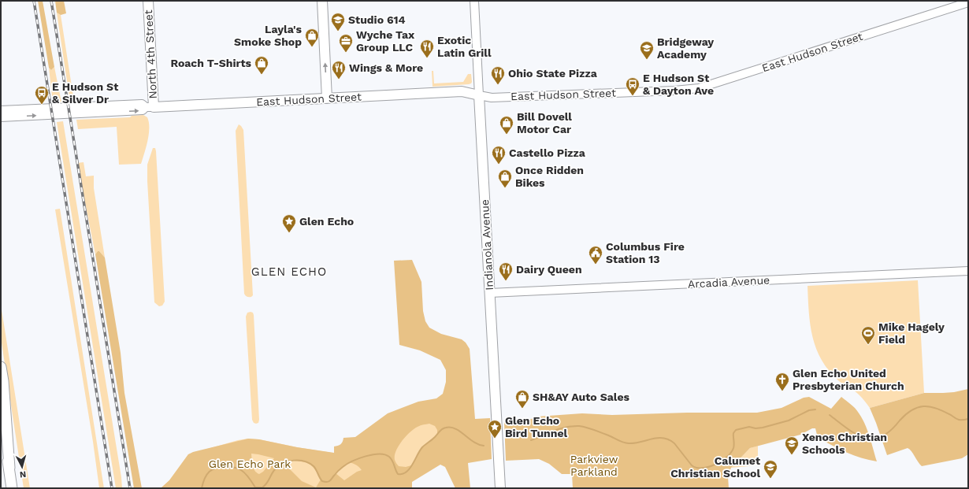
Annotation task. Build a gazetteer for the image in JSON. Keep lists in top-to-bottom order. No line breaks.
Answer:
{"streets":{"main road":["East Hudson Street","North 4th Street","Indianola Avenue","Arcadia Avenue"]},"crossings":[["East Hudson Street","North 4th Street"],["East Hudson Street","Indianola Avenue"],["Indianola Avenue","Arcadia Avenue"]],"districts":["GLEN ECHO"],"parks":["Parkview Parkland","Glen Echo Park"],"places":{"school or university":["Studio 614","Bridgeway Academy","Xenos Christian Schools","Calumet Christian School"],"shop":["Layla's Smoke Shop","Roach T-Shirts","Bill Dovell Motor Car","Once Ridden Bikes","SH&AY Auto Sales"],"office":["Wyche Tax Group LLC"],"restaurant":["Exotic Latin Grill","Wings & More","Ohio State Pizza","Castello Pizza","Dairy Queen"],"bus stop":["E Hudson St & Dayton Ave","E Hudson St & Silver Dr"],"place":["Glen Echo","Glen Echo Bird Tunnel"],"public building":["Columbus Fire Station 13"],"sports":["Mike Hagely Field"],"church":["Glen Echo United Presbyterian Church"]},"north":"bottom"}
